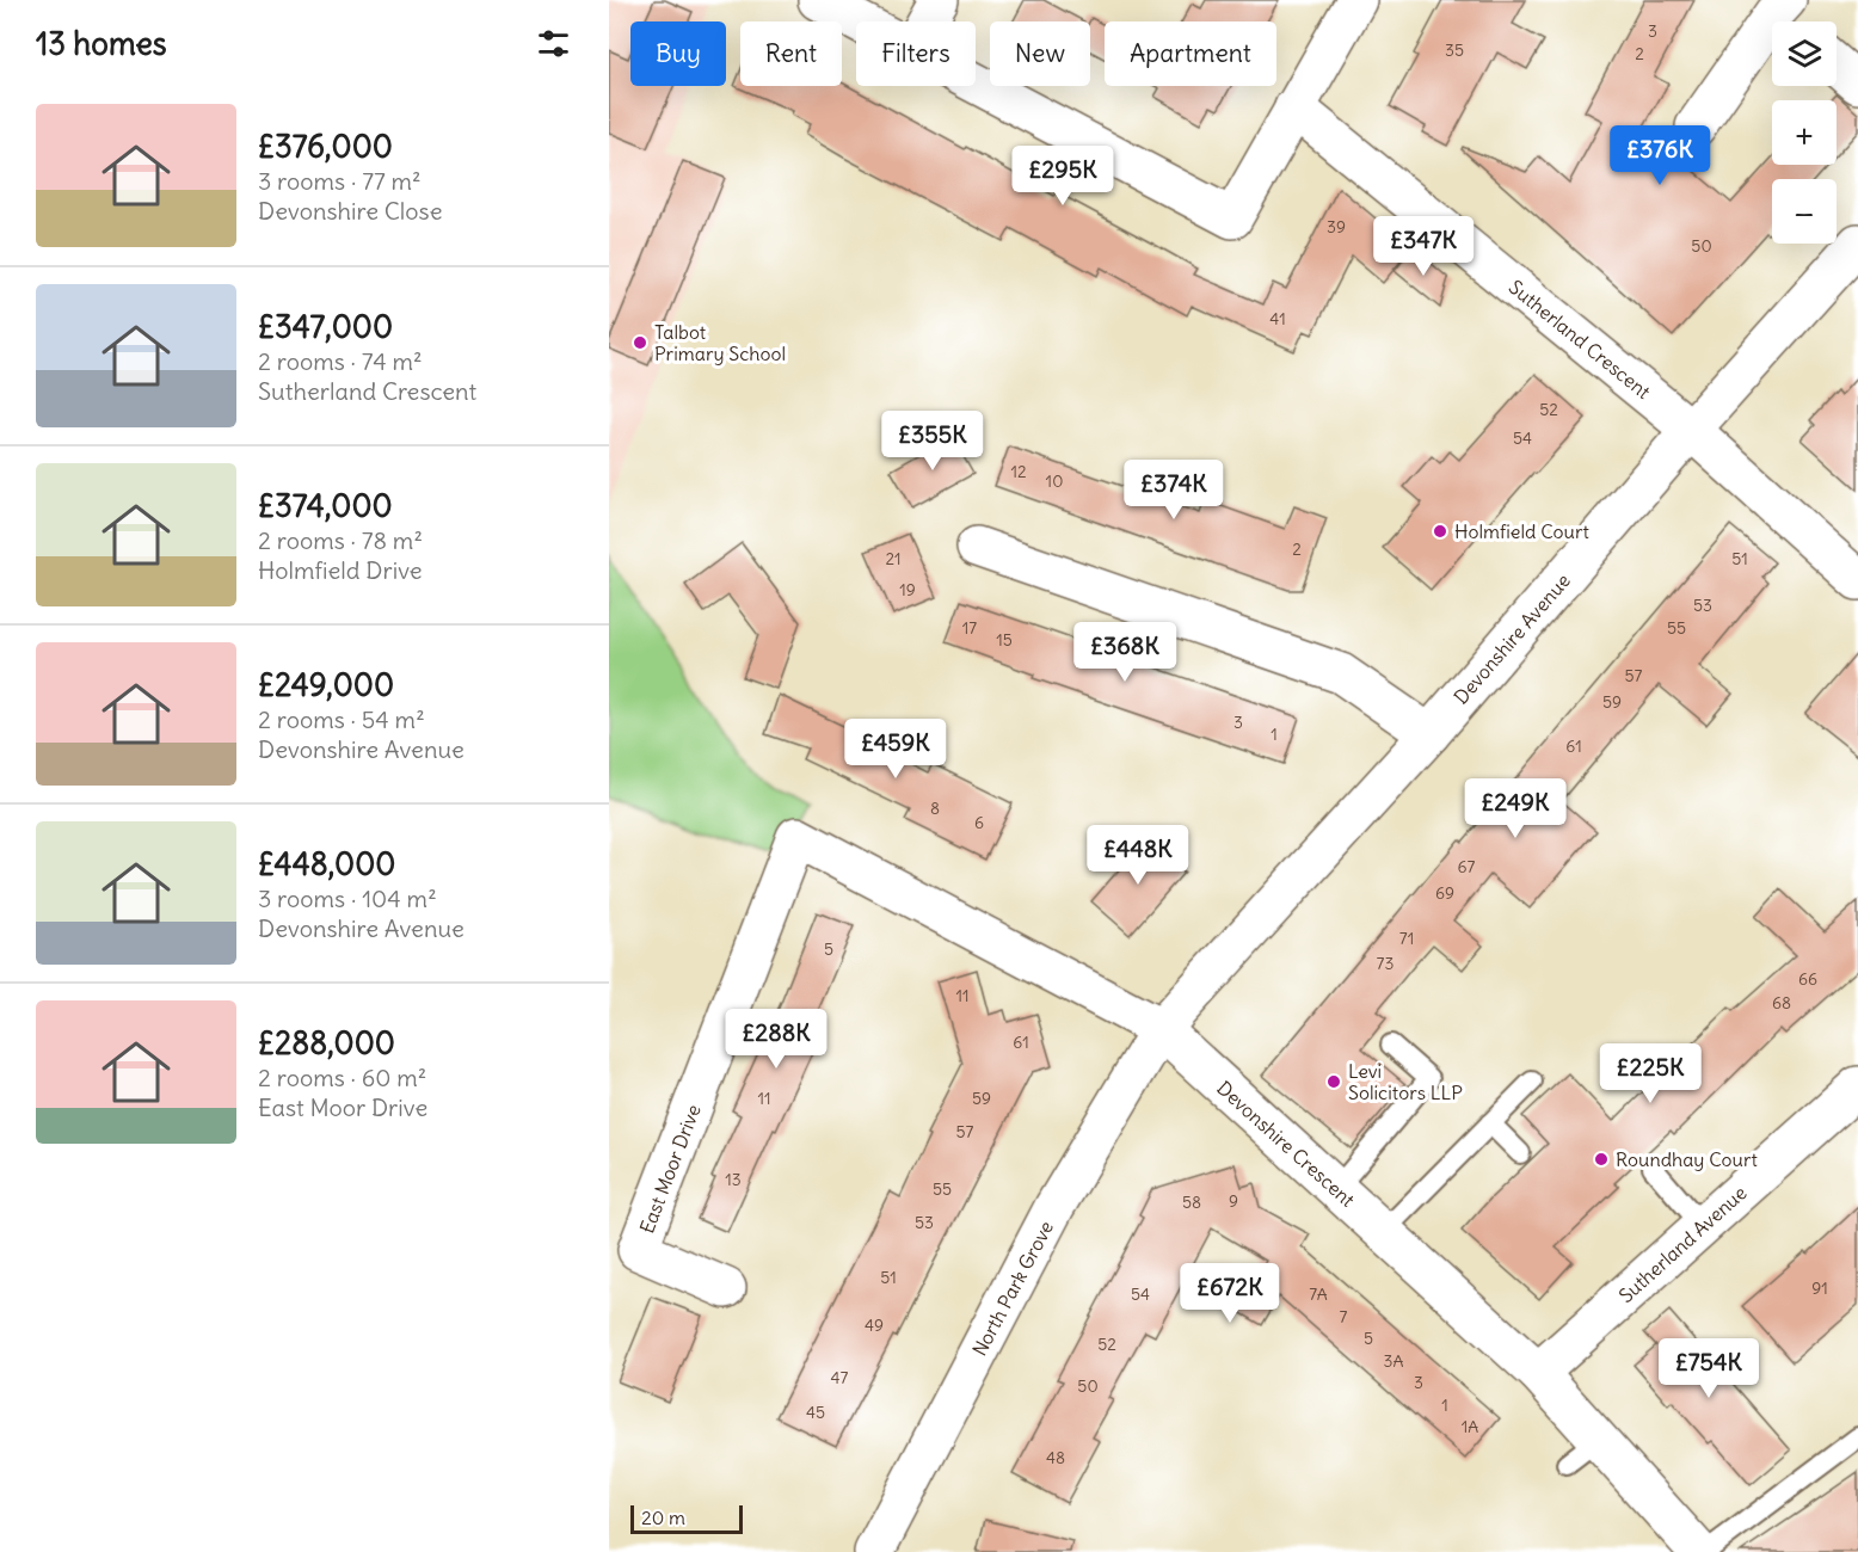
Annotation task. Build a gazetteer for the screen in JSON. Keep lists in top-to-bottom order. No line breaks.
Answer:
{"streets":{"street":["Sutherland Crescent","Devonshire Avenue","Devonshire Crescent","East Moor Drive","Sutherland Avenue","North Park Grove"]},"crossings":[["Sutherland Crescent","Devonshire Avenue"],["Devonshire Avenue","Devonshire Crescent"],["Devonshire Avenue","North Park Grove"],["Devonshire Crescent","East Moor Drive"],["Devonshire Crescent","Sutherland Avenue"],["Devonshire Crescent","North Park Grove"]],"places":["Talbot Primary School","Holmfield Court","Levi Solicitors LLP","Roundhay Court"],"house_numbers":["3","35","2","39","50","41","52","54","12","10","2","21","51","19","53","17","55","15","57","59","3","1","61","8","6","67","69","71","5","73","66","11","68","61","11","59","57","13","55","9","58","53","51","91","54","7A","7","49","5","52","3A","47","3","50","1","45","1A","48"],"scale_bar":"20 m","page":{"heading":"13 homes","map_buttons":["+","−"],"chip":["Buy","Rent","Filters","New","Apartment"],"list":[{"name":"£376,000","note":"3 rooms · 77 m² · Devonshire Close"},{"name":"£347,000","note":"2 rooms · 74 m² · Sutherland Crescent"},{"name":"£374,000","note":"2 rooms · 78 m² · Holmfield Drive"},{"name":"£249,000","note":"2 rooms · 54 m² · Devonshire Avenue"},{"name":"£448,000","note":"3 rooms · 104 m² · Devonshire Avenue"},{"name":"£288,000","note":"2 rooms · 60 m² · East Moor Drive"}],"price":["£376K","£295K","£347K","£355K","£374K","£368K","£459K","£249K","£448K","£288K","£225K","£672K","£754K"],"scale":"20 m"}}
